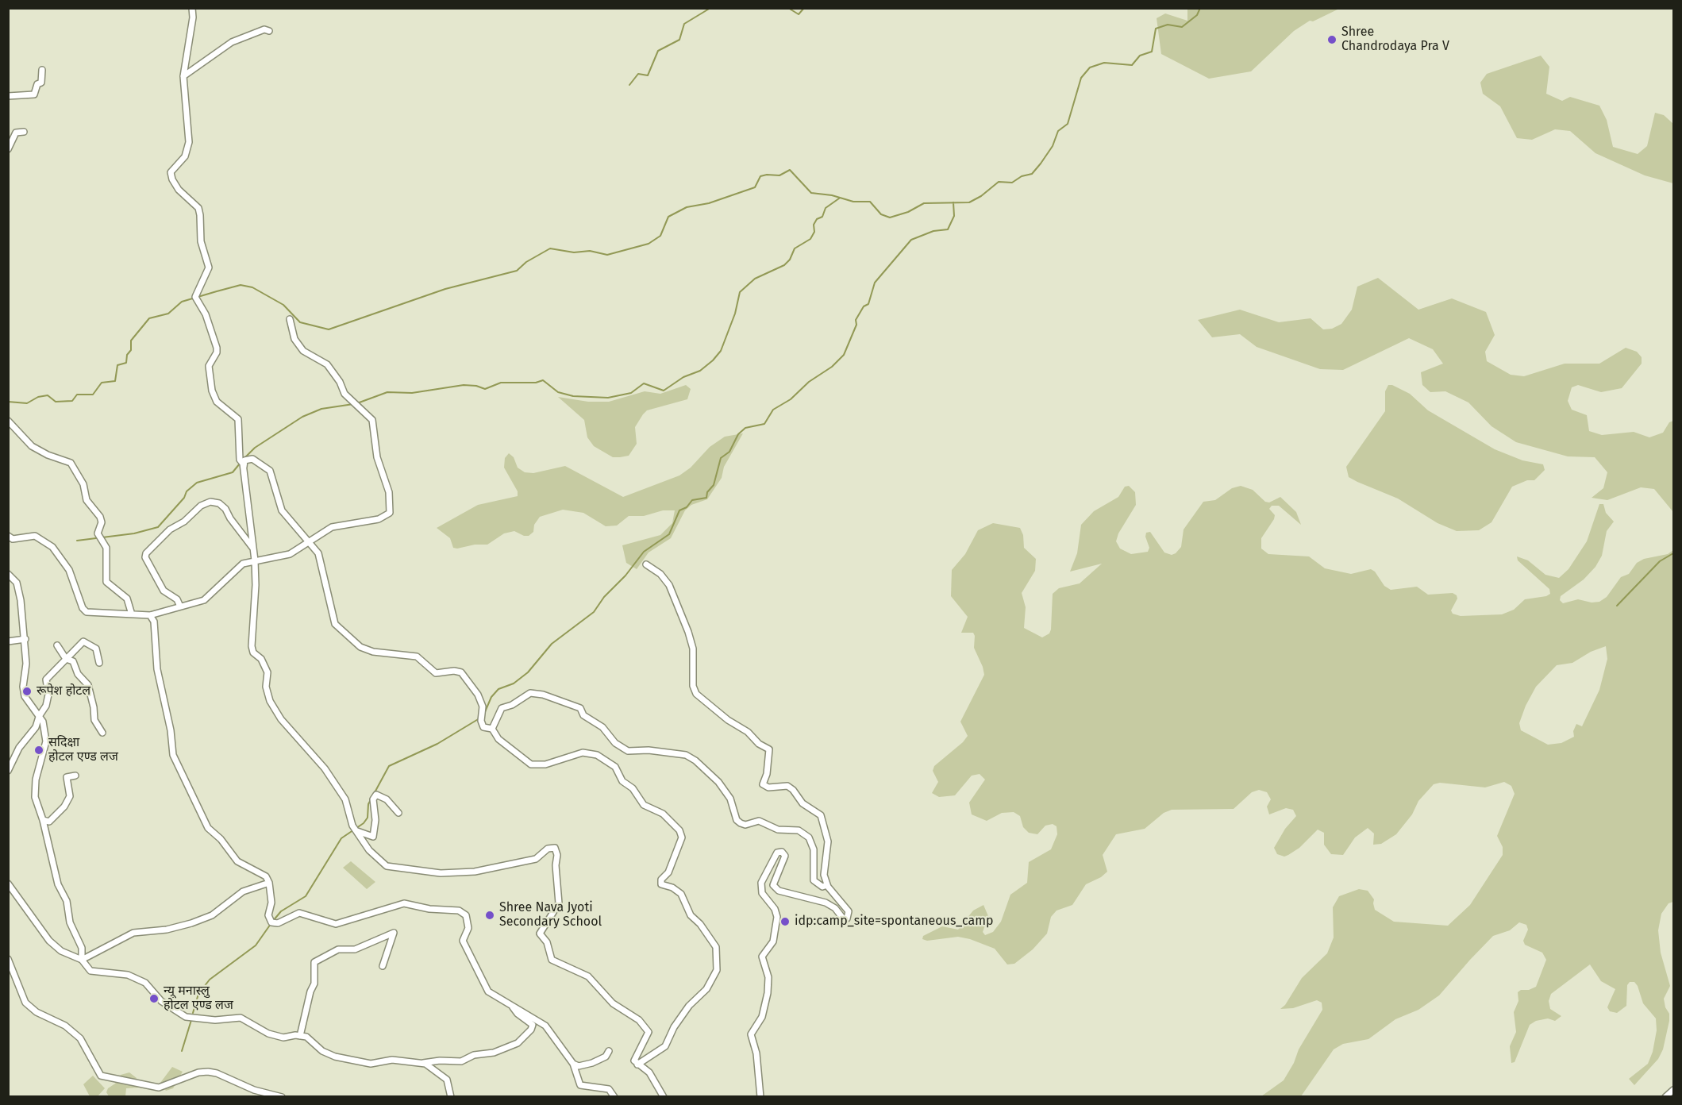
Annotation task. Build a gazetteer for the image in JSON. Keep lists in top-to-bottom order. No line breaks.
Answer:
{"places":["Shree Chandrodaya Pra V","रूपेश होटल","सदिक्षा होटल एण्ड लज","Shree Nava Jyoti Secondary School","idp:camp_site=spontaneous_camp","न्यू मनास्लु होटल एण्ड लज"]}
